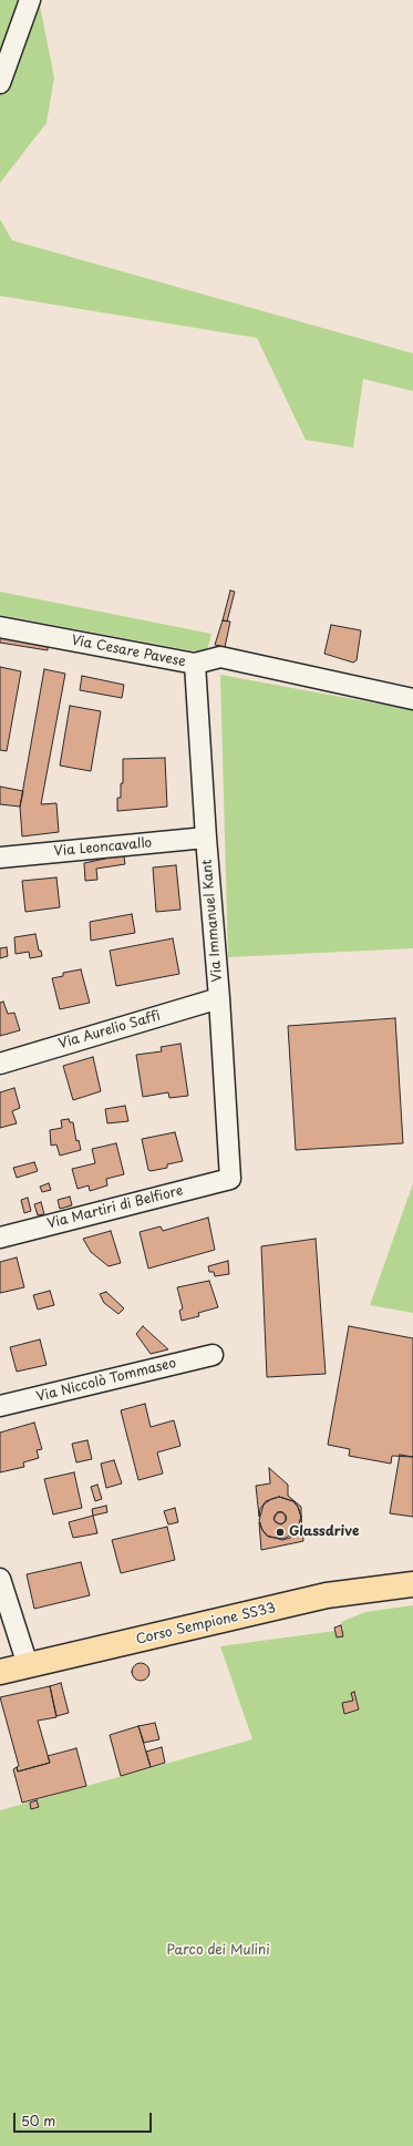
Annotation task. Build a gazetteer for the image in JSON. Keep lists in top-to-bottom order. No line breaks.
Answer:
{"streets":{"main road":["Corso Sempione SS33"],"street":["Via Cesare Pavese","Via Leoncavallo","Via Immanuel Kant","Via Aurelio Saffi","Via Martiri di Belfiore","Via Niccolò Tommaseo"]},"crossings":[["Via Cesare Pavese","Via Immanuel Kant"],["Via Leoncavallo","Via Immanuel Kant"],["Via Immanuel Kant","Via Aurelio Saffi"],["Via Immanuel Kant","Via Martiri di Belfiore"]],"parks":["Parco dei Mulini"],"places":["Glassdrive"],"scale_bar":"50 m"}
